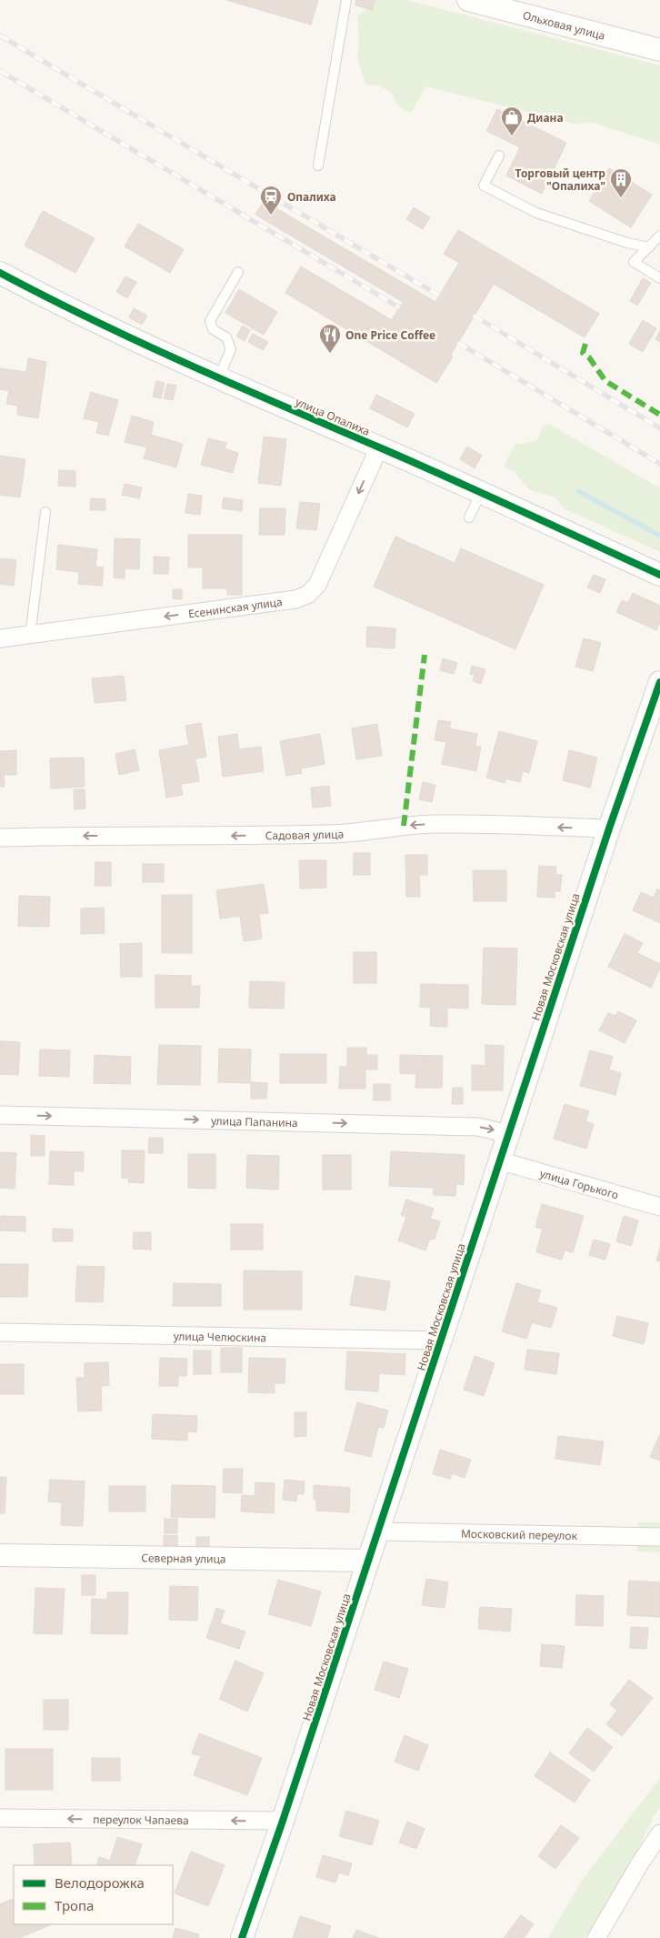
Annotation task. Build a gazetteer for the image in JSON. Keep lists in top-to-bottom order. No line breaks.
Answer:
{"streets":{"street":["Ольховая улица","улица Опалиха","Есенинская улица","Садовая улица","Новая Московская улица","улица Папанина","улица Горького","улица Челюскина","Московский переулок","Северная улица","переулок Чапаева"]},"crossings":[["улица Опалиха","Есенинская улица"],["Садовая улица","Новая Московская улица"],["Новая Московская улица","улица Папанина"],["Новая Московская улица","улица Горького"],["Новая Московская улица","улица Челюскина"],["Новая Московская улица","Московский переулок"],["Новая Московская улица","Северная улица"],["Новая Московская улица","переулок Чапаева"]],"one_way":["Есенинская улица","Садовая улица","улица Папанина","переулок Чапаева"],"places":{"shop":["Диана"],"building":["Торговый центр \"Опалиха\""],"station":["Опалиха"],"restaurant":["One Price Coffee"]},"legend":["Велодорожка","Тропа"]}
